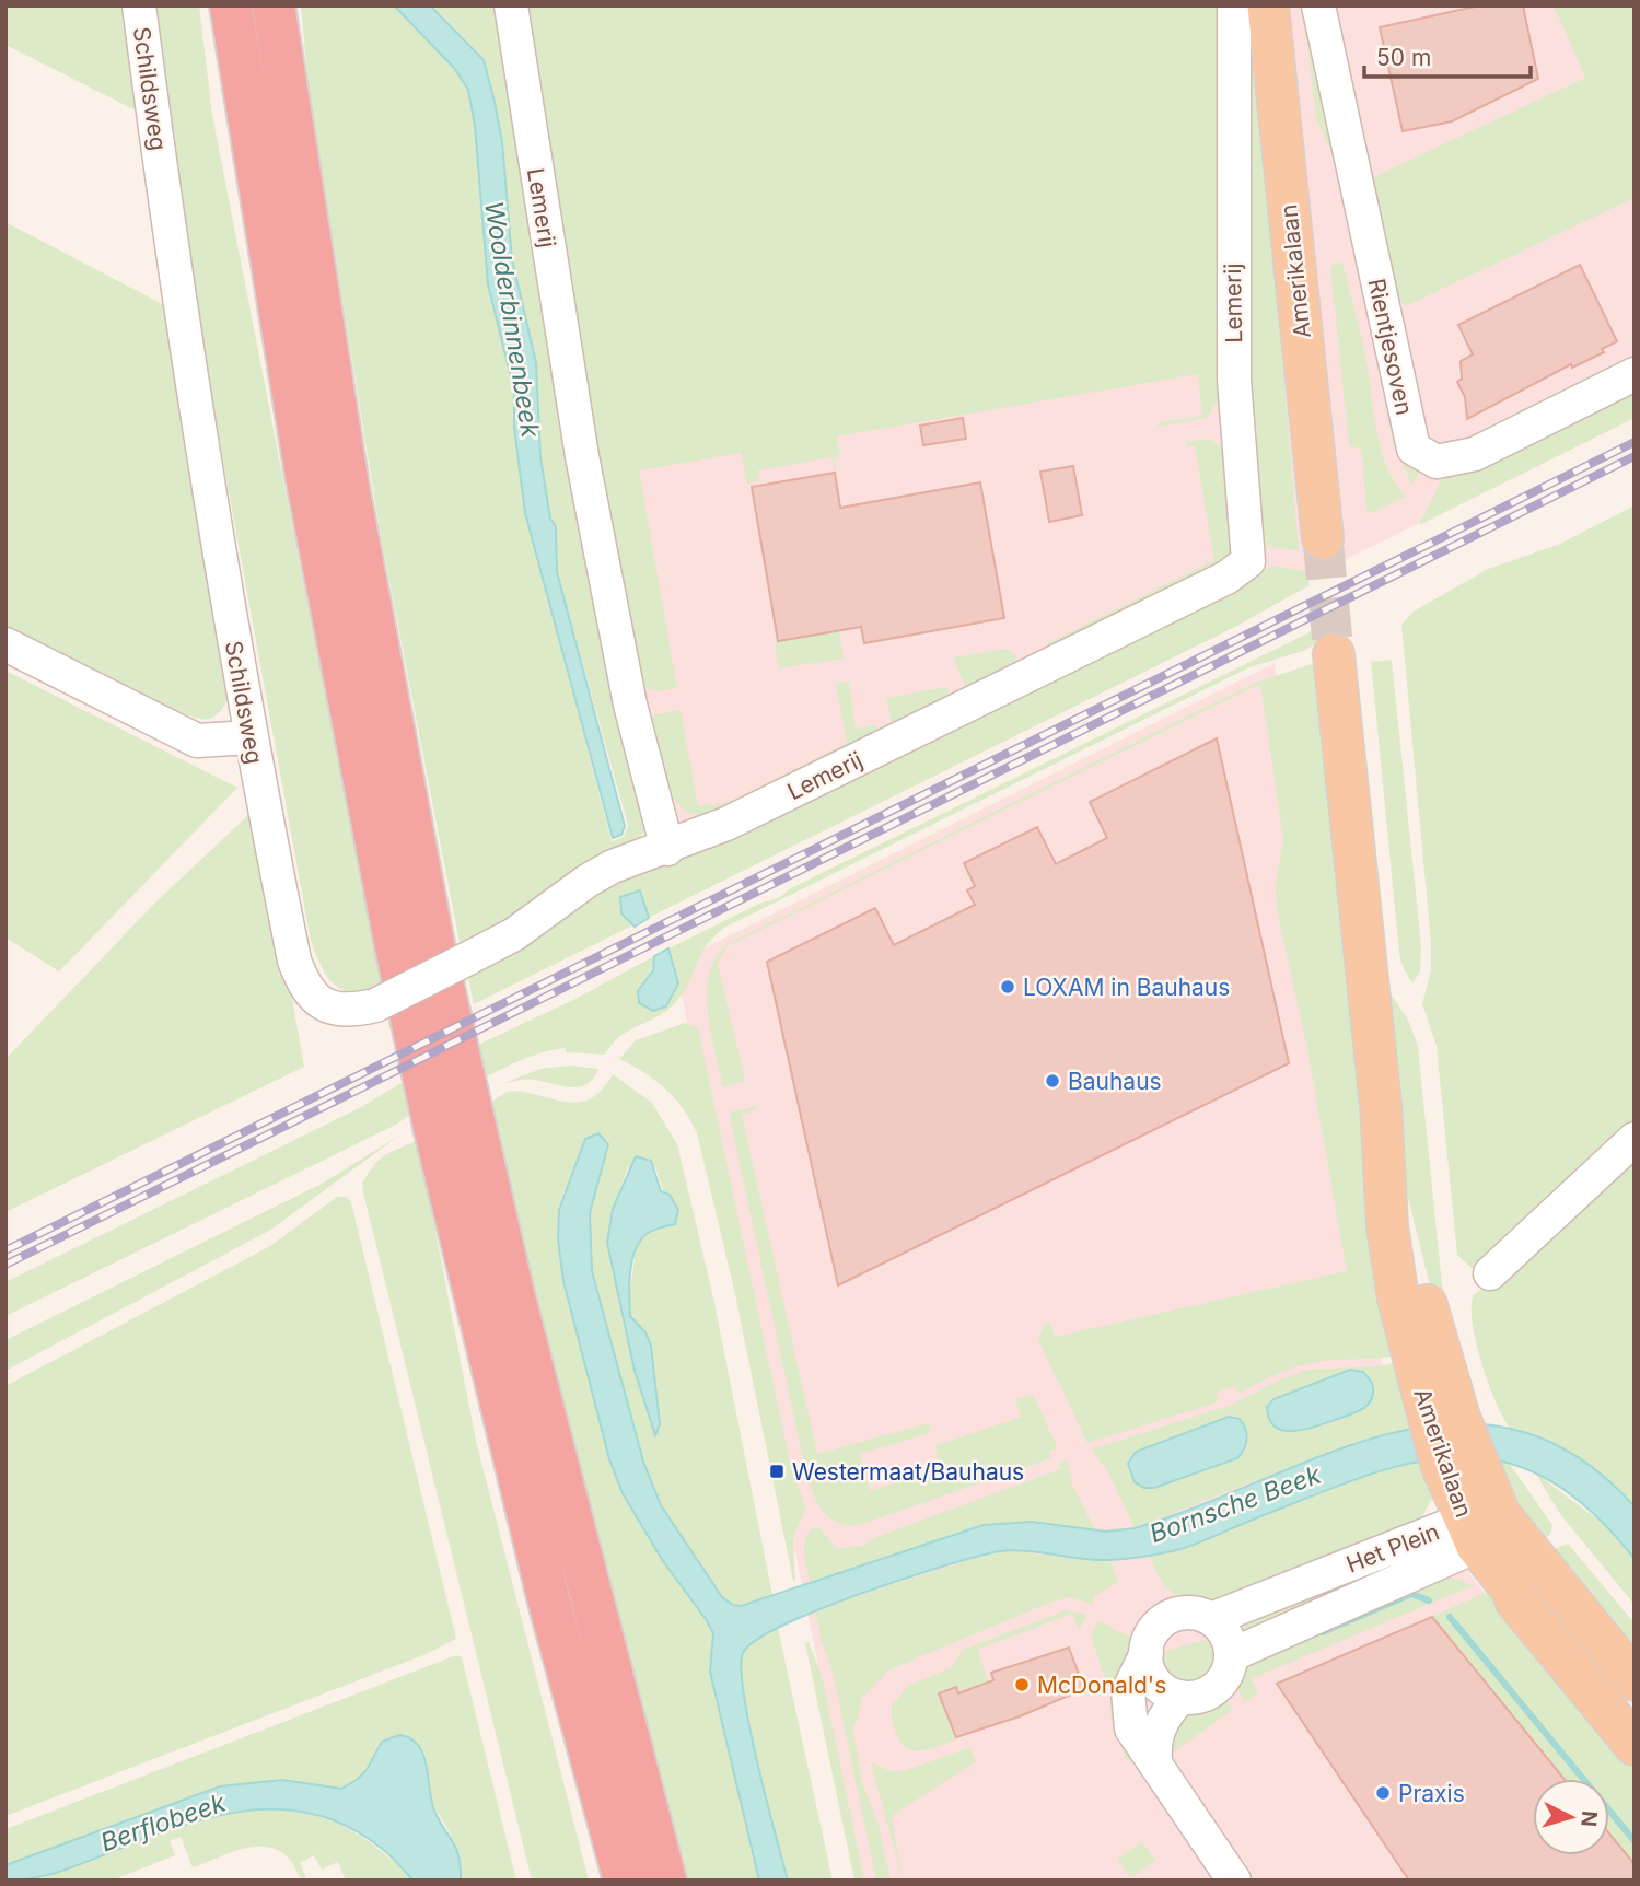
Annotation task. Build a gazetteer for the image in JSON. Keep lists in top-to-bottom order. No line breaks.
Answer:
{"streets":{"main road":["Amerikalaan"],"street":["Schildsweg","Lemerij","Rientjesoven","Het Plein"]},"crossings":[["Schildsweg","Lemerij"],["Amerikalaan","Het Plein"]],"water":["Woolderbinnenbeek","Bornsche Beek","Berflobeek"],"places":{"other":["LOXAM in Bauhaus","Bauhaus","McDonald's","Praxis"],"transit":["Westermaat/Bauhaus"]},"scale_bar":"50 m","north":"right"}
